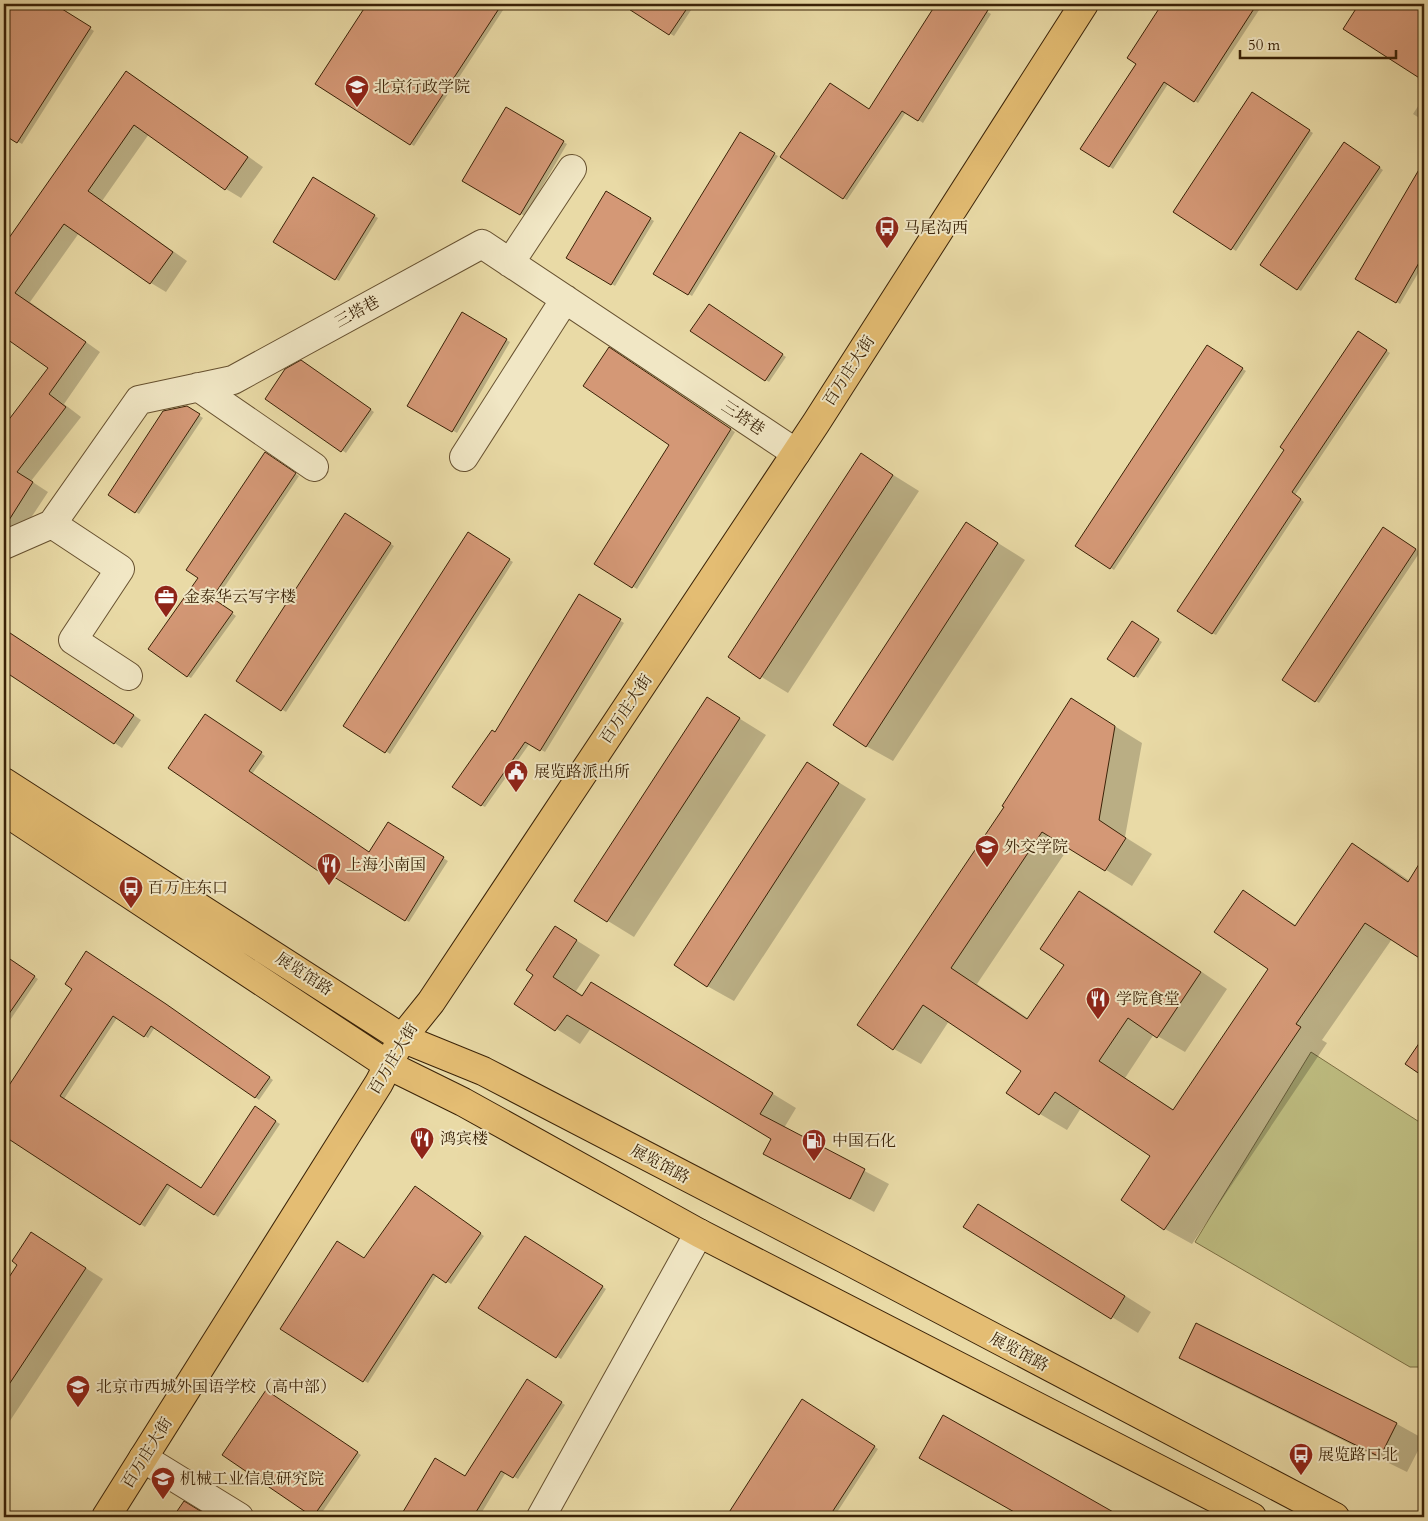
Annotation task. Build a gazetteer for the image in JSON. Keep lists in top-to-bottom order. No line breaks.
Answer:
{"streets":{"main road":["百万庄大街","展览馆路"],"street":["三塔巷"]},"crossings":[["三塔巷","百万庄大街"],["百万庄大街","展览馆路"]],"places":{"school or university":["北京行政学院","外交学院","北京市西城外国语学校（高中部）","机械工业信息研究院"],"bus stop":["马尾沟西","百万庄东口","展览路口北"],"office":["金泰华云写字楼"],"public building":["展览路派出所"],"restaurant":["上海小南国","学院食堂","鸿宾楼"],"fuel station":["中国石化"]},"scale_bar":"50 m"}
